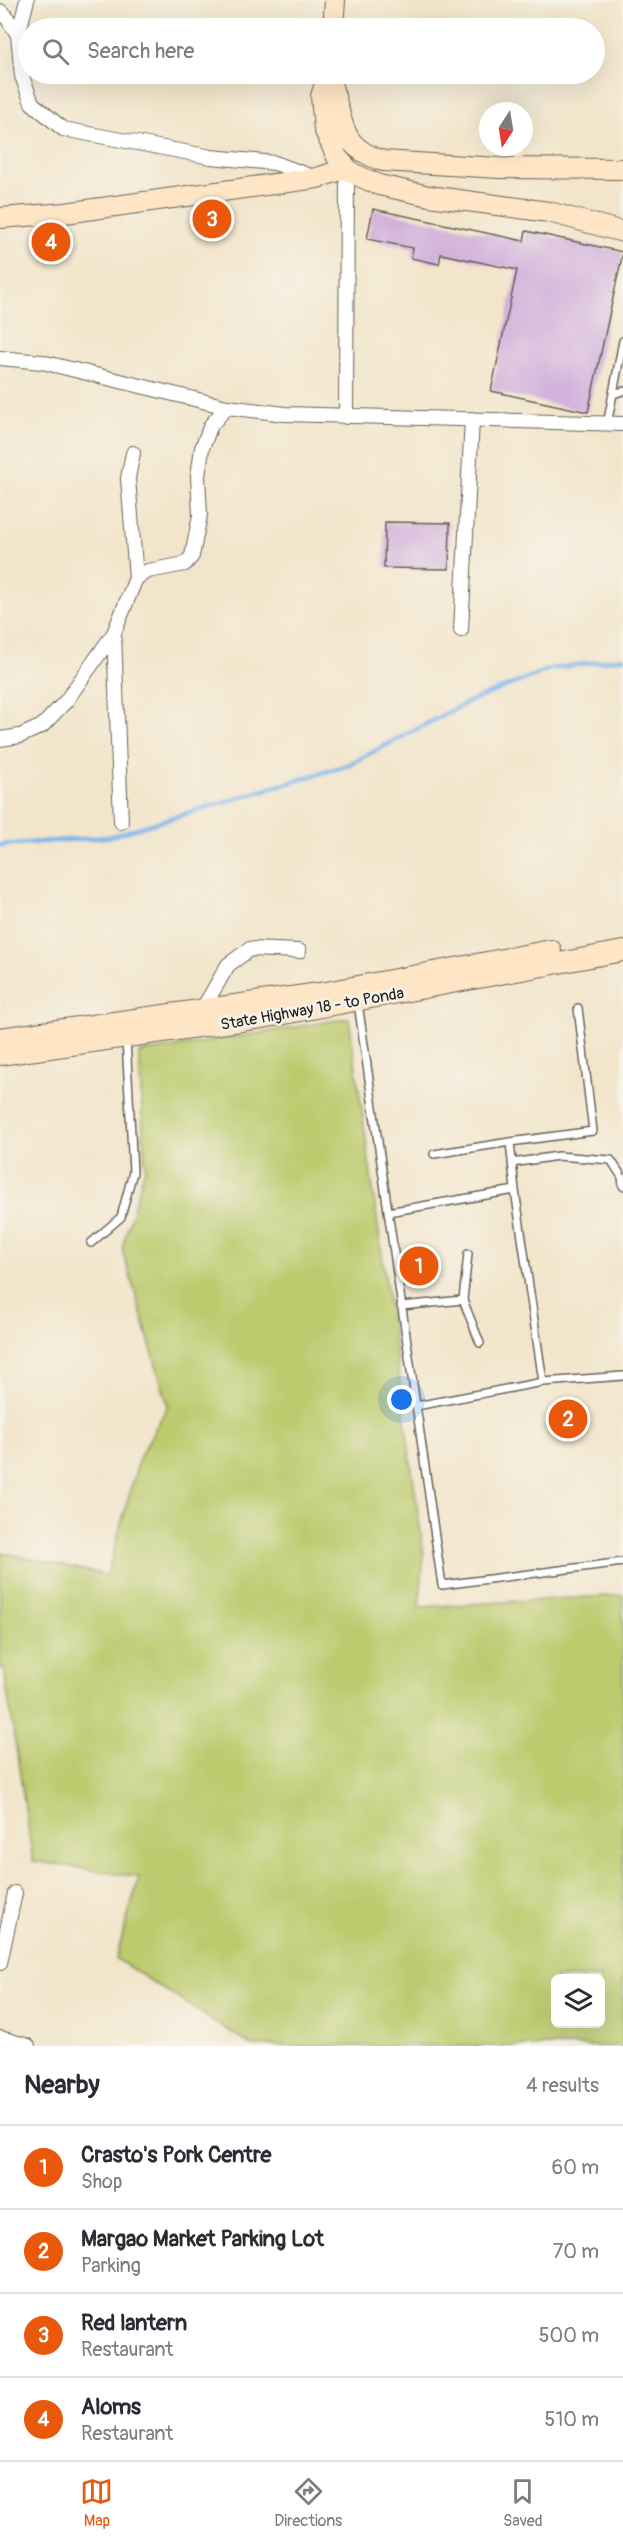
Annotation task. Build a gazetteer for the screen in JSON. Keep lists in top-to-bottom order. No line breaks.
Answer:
{"streets":{"main road":["State Highway 18 - to Ponda"]},"north":"bottom","page":{"search":"Search here","pins":["3","4","1","2"],"heading":["Nearby","4 results"],"list":[{"mark":"1","name":"Crasto's Pork Centre","note":"Shop","value":"60 m"},{"mark":"2","name":"Margao Market Parking Lot","note":"Parking","value":"70 m"},{"mark":"3","name":"Red lantern","note":"Restaurant","value":"500 m"},{"mark":"4","name":"Aloms","note":"Restaurant","value":"510 m"}],"nav":["Map","Directions","Saved"]}}
